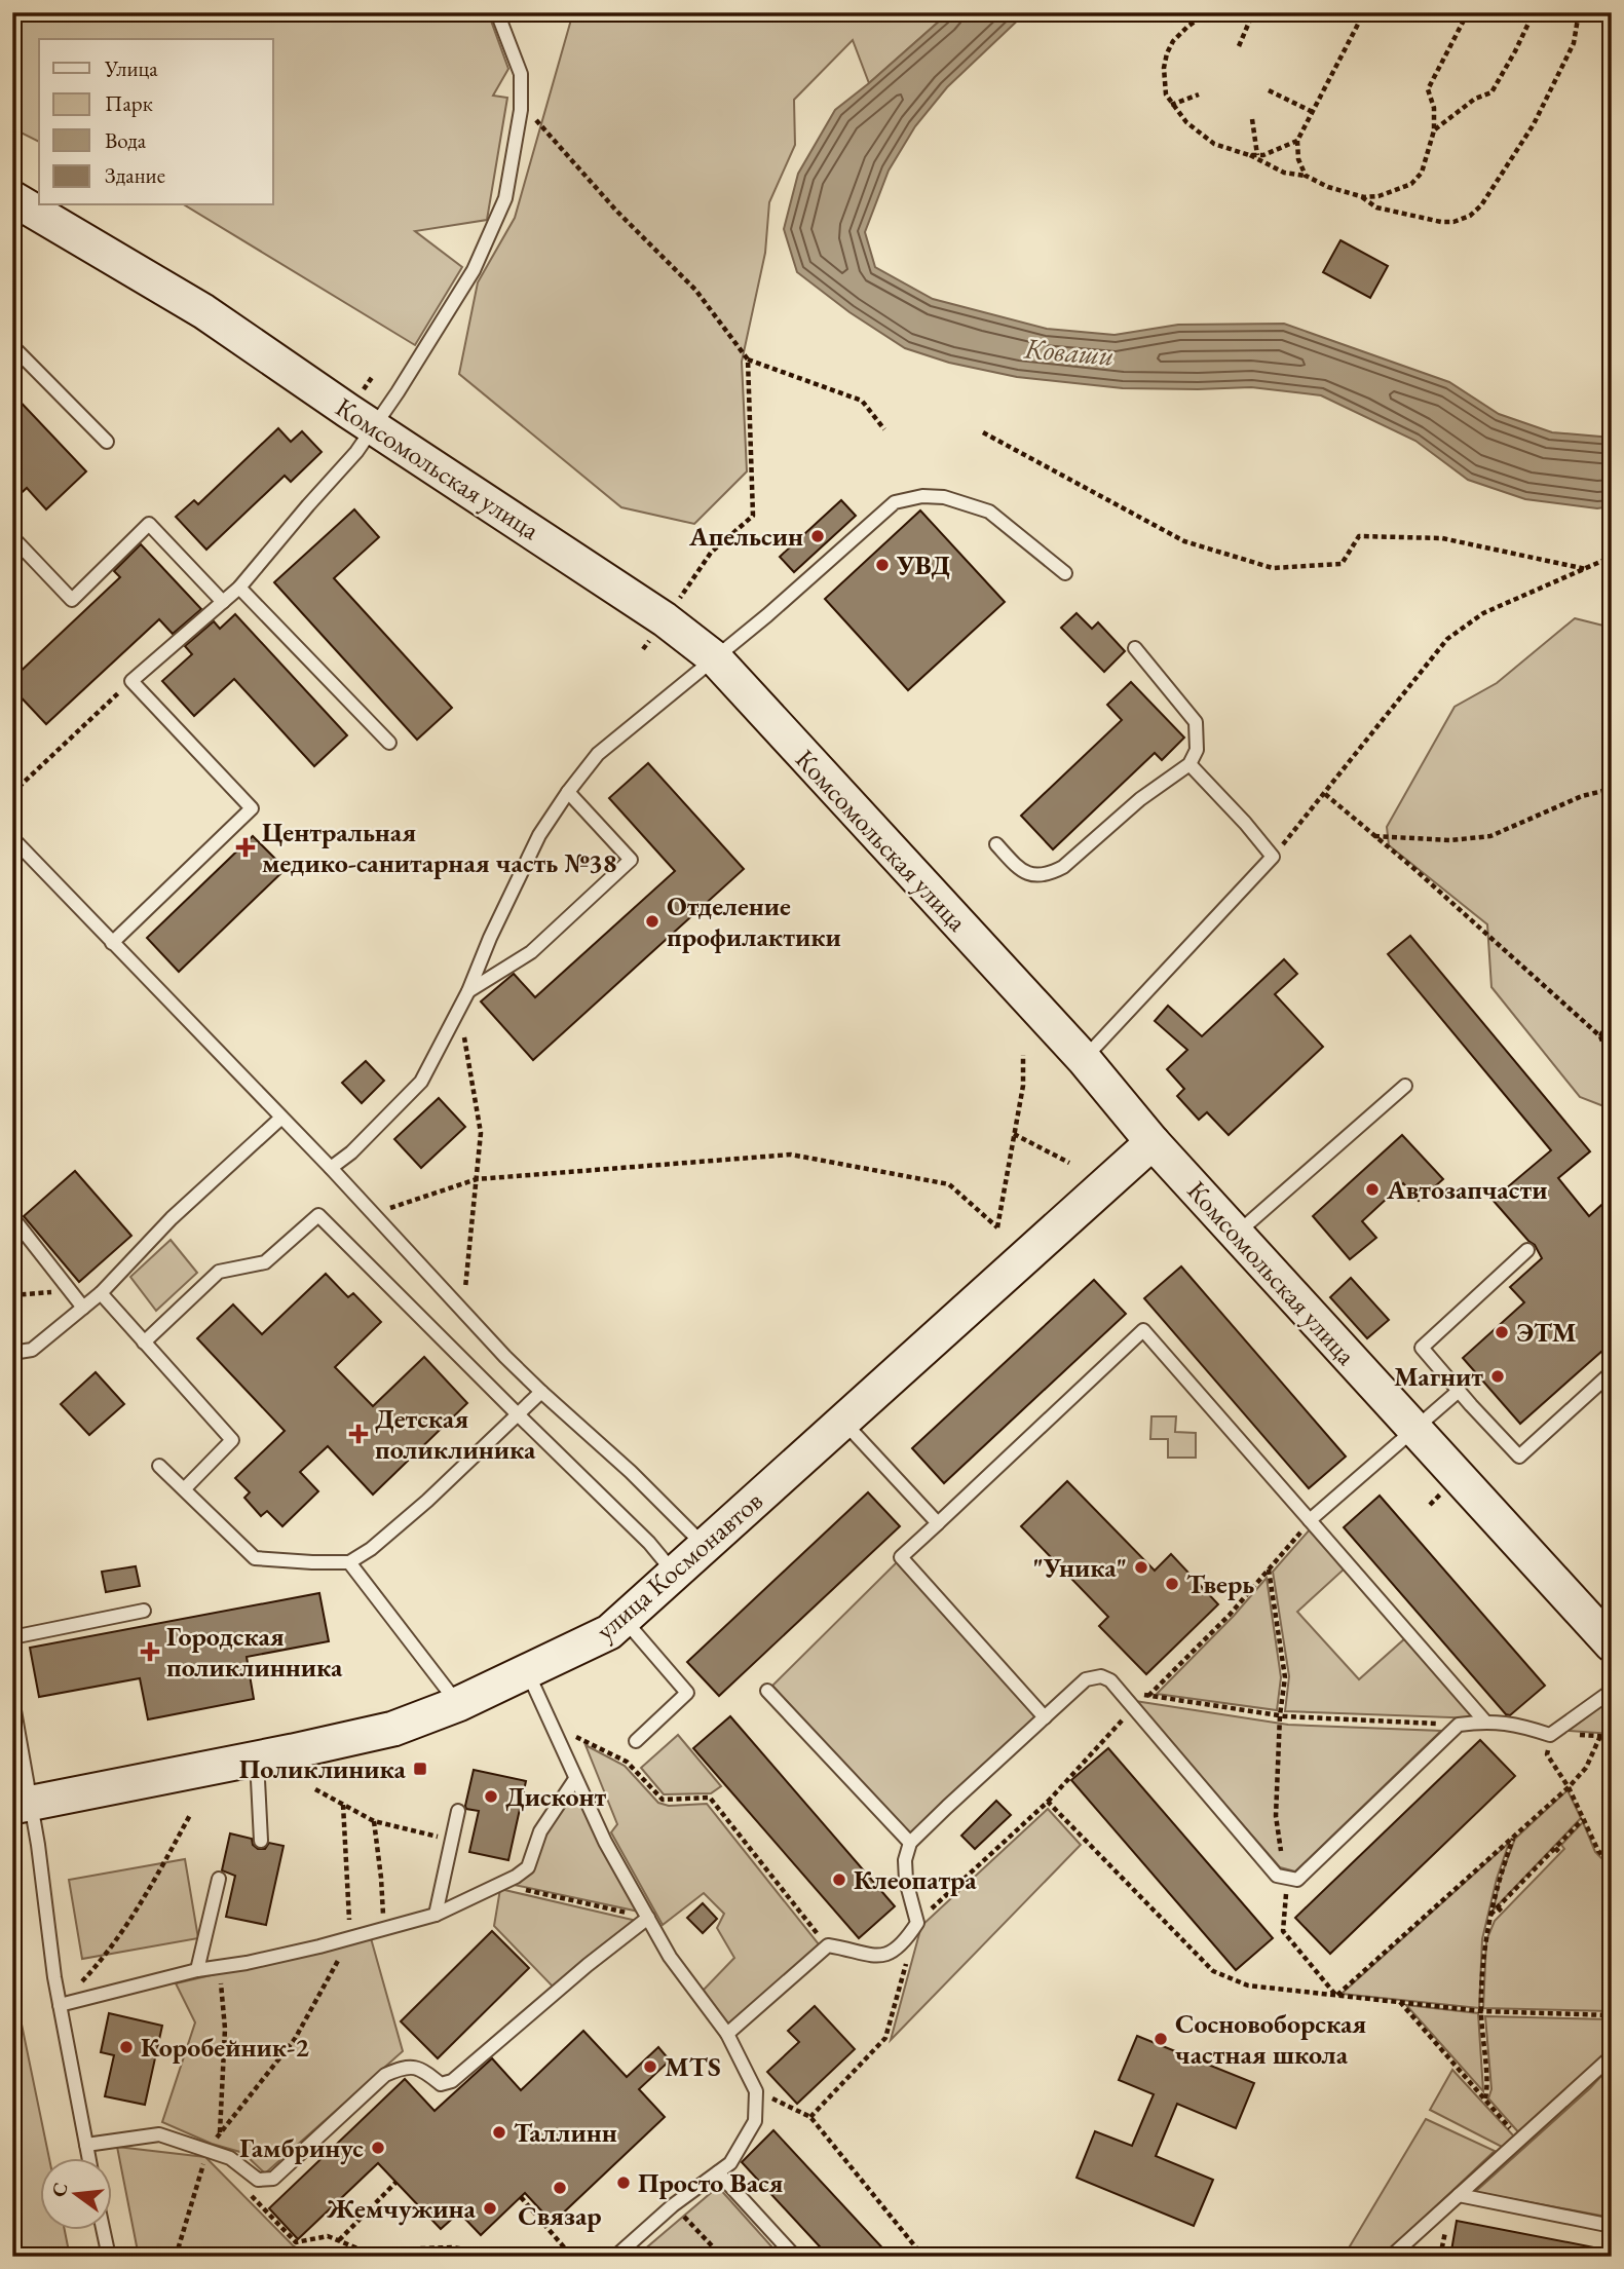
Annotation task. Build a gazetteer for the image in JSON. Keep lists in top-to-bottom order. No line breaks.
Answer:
{"streets":{"street":["Комсомольская улица","улица Космонавтов"]},"crossings":[["Комсомольская улица","улица Космонавтов"]],"water":["Коваши"],"places":{"other":["Апельсин","УВД","Отделение профилактики","Автозапчасти","ЭТМ","Магнит","\"Уника\"","Тверь","Дисконт","Клеопатра","Сосновоборская частная школа","Коробейник-2","MTS","Таллинн","Гамбринус","Просто Вася","Связар","Жемчужина"],"health":["Центральная медико-санитарная часть №38","Детская поликлиника","Городская поликлинника"],"transit":["Поликлиника"]},"legend":["Улица","Парк","Вода","Здание"],"north":"left"}
